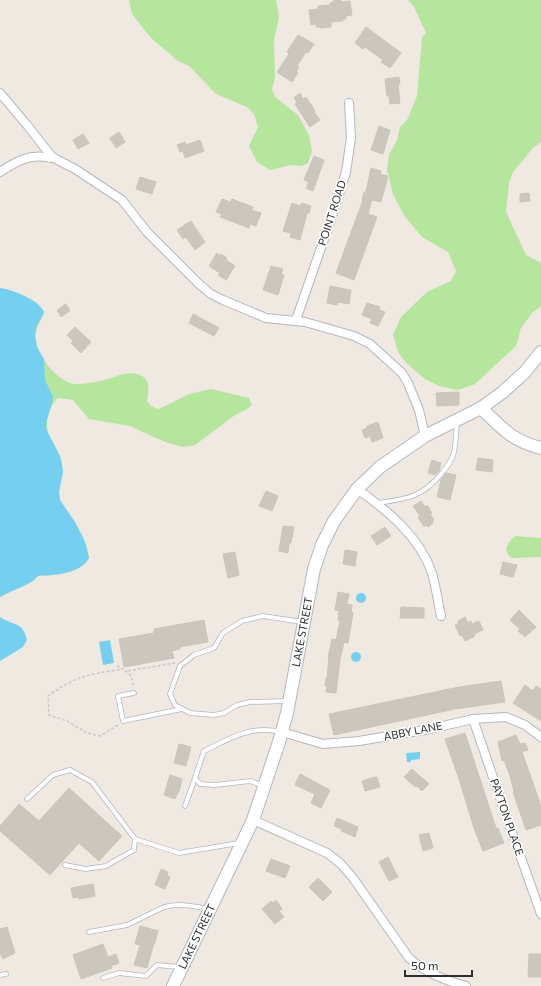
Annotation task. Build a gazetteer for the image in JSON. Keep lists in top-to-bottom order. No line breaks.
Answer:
{"streets":{"main road":["LAKE STREET"],"street":["POINT ROAD","ABBY LANE","PAYTON PLACE"]},"crossings":[["LAKE STREET","ABBY LANE"],["ABBY LANE","PAYTON PLACE"]],"scale_bar":"50 m"}
